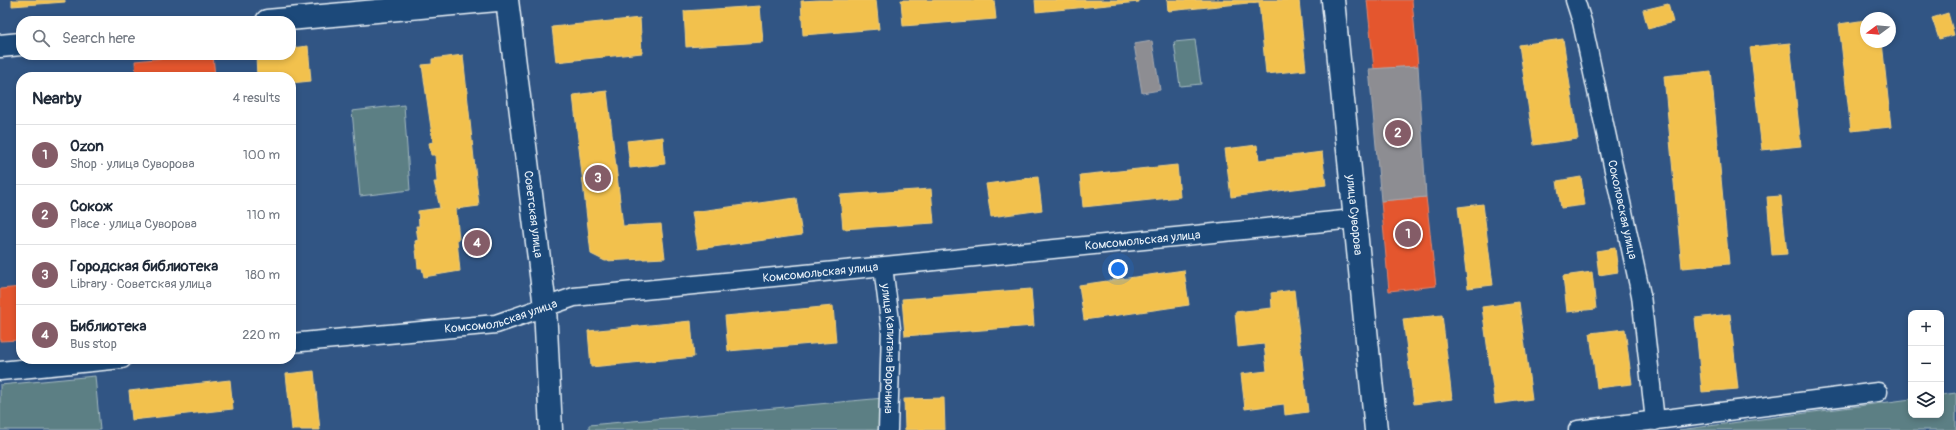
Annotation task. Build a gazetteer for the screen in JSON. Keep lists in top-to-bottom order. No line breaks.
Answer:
{"streets":{"main road":["Советская улица","улица Суворова"],"street":["Соколовская улица","Комсомольская улица","улица Капитана Воронина"]},"crossings":[["Советская улица","Комсомольская улица"],["улица Суворова","Комсомольская улица"],["Комсомольская улица","улица Капитана Воронина"]],"north":"left","page":{"search":"Search here","heading":["Nearby","4 results"],"pins":["2","3","1","4"],"list":[{"mark":"1","name":"Ozon","note":"Shop · улица Суворова","value":"100 m"},{"mark":"2","name":"Сокож","note":"Place · улица Суворова","value":"110 m"},{"mark":"3","name":"Городская библиотека","note":"Library · Советская улица","value":"180 m"},{"mark":"4","name":"Библиотека","note":"Bus stop","value":"220 m"}],"map_buttons":["+","−"]}}
